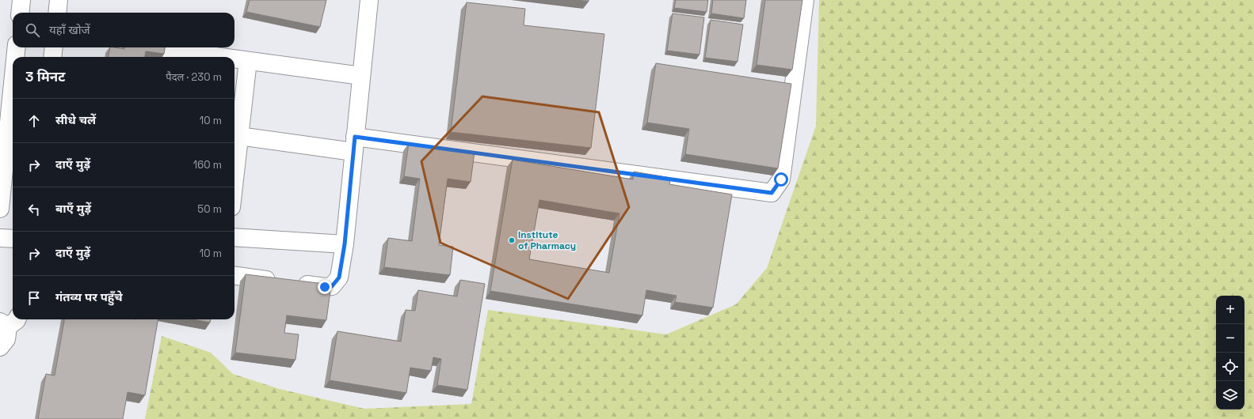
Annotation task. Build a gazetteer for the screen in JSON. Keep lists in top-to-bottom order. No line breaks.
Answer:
{"places":["Institute of Pharmacy"],"page":{"search":"यहाँ खोजें","heading":["3 मिनट","पैदल · 230 m"],"list":[["सीधे चलें","10 m"],["दाएँ मुड़ें","160 m"],["बाएँ मुड़ें","50 m"],["दाएँ मुड़ें","10 m"],"गंतव्य पर पहुँचे"],"map_buttons":["+","−"]}}
